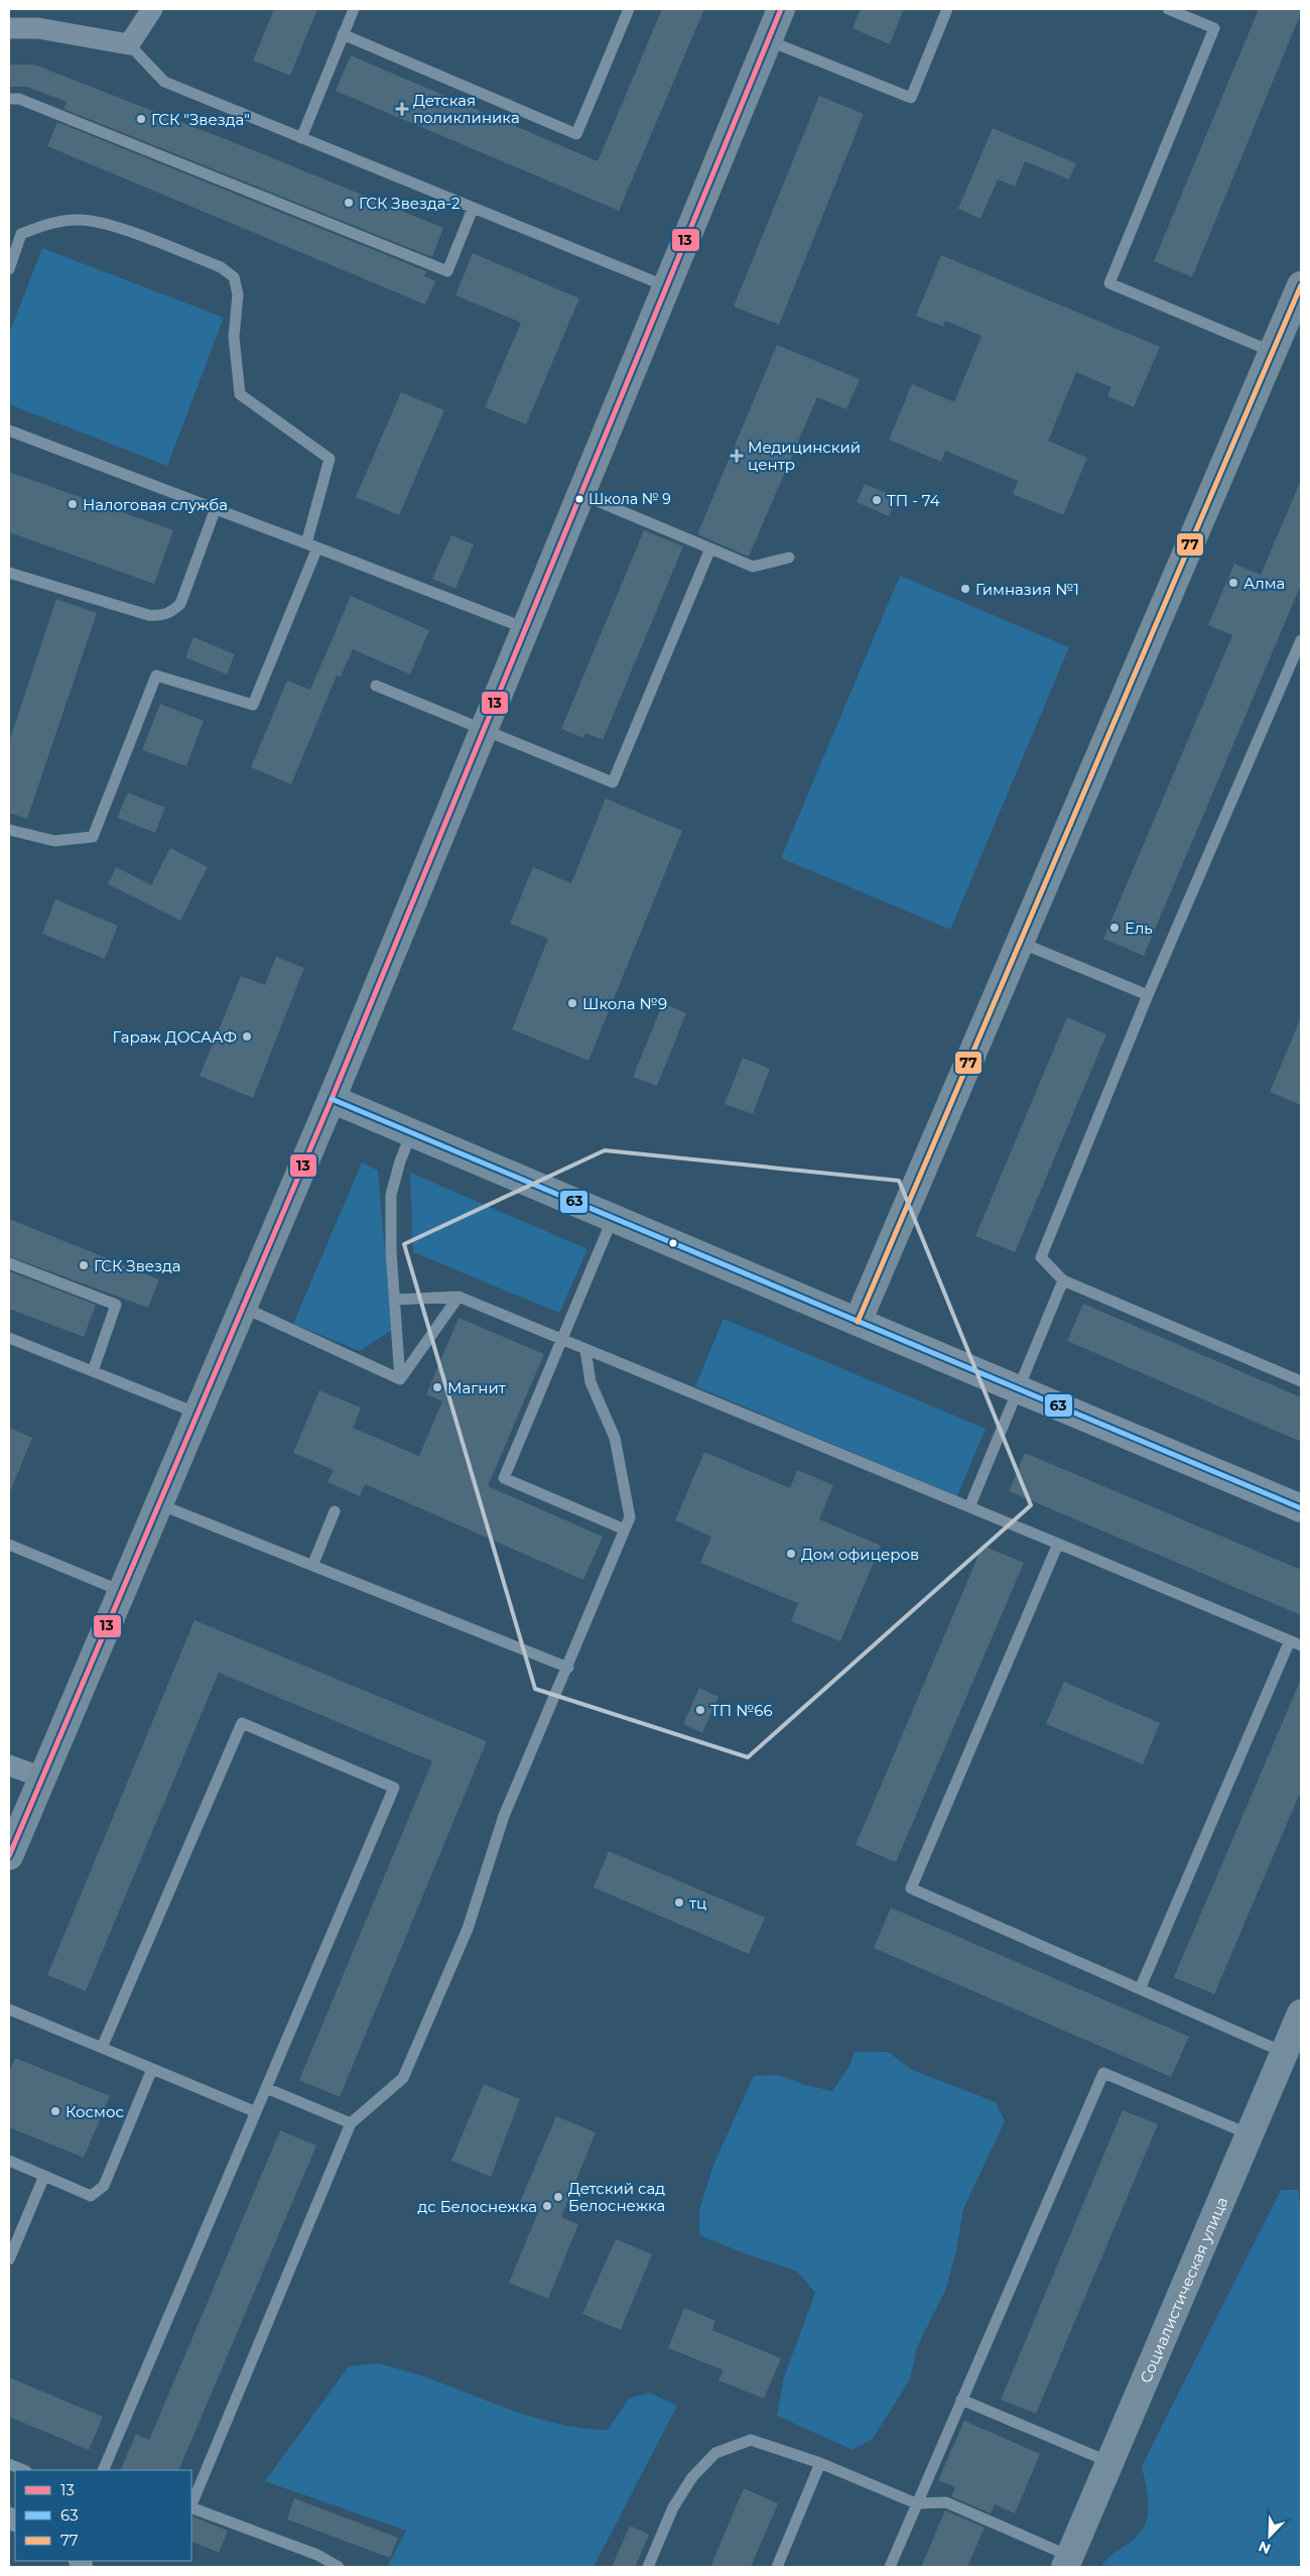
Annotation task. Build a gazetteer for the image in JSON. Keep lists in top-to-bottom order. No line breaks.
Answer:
{"streets":{"main road":["Социалистическая улица"]},"places":{"health":["Детская поликлиника","Медицинский центр"],"other":["ГСК \"Звезда\"","ГСК Звезда-2","Школа № 9","ТП - 74","Налоговая служба","Алма","Гимназия №1","Ель","Школа №9","Гараж ДОСААФ","ГСК Звезда","Магнит","Дом офицеров","ТП №66","тц","Космос","Детский сад Белоснежка","дс Белоснежка"]},"lines":["transit line 13","transit line 77","transit line 63"],"legend":["13","63","77"],"north":"bottom left"}
